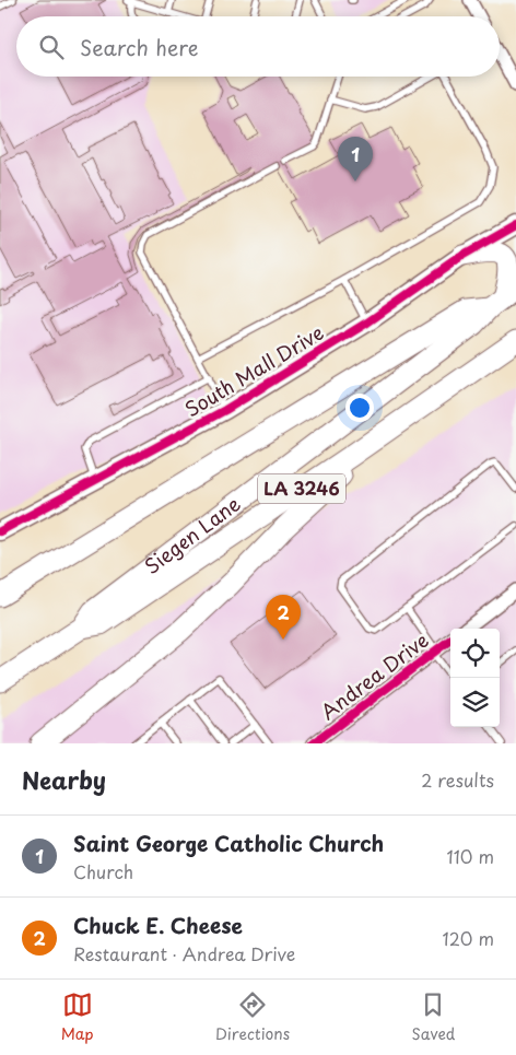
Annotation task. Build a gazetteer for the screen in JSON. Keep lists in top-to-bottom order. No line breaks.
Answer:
{"streets":{"main road":["LA 3246","Siegen Lane"],"street":["South Mall Drive","Andrea Drive"]},"page":{"search":"Search here","pins":["1","2"],"heading":["Nearby","2 results"],"list":[{"mark":"1","name":"Saint George Catholic Church","note":"Church","value":"110 m"},{"mark":"2","name":"Chuck E. Cheese","note":"Restaurant · Andrea Drive","value":"120 m"}],"nav":["Map","Directions","Saved"]}}
